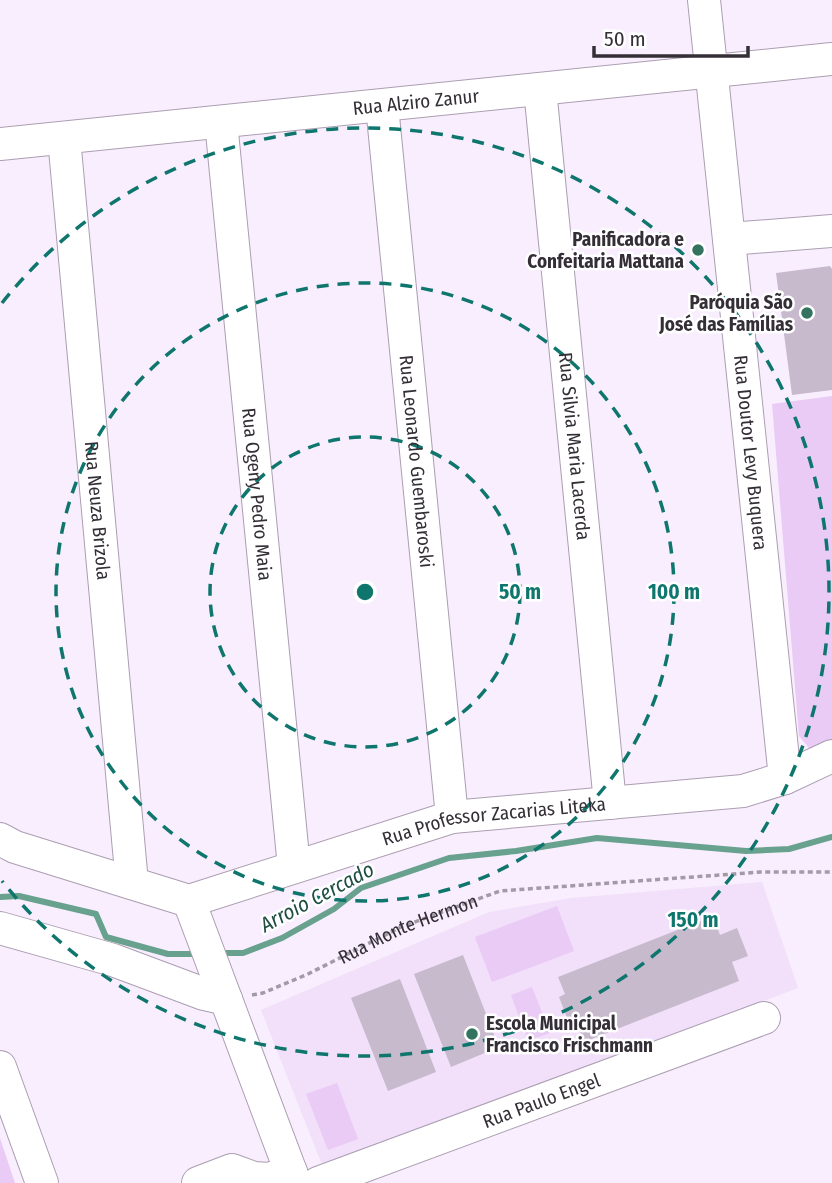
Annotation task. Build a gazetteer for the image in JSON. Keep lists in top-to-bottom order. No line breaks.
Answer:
{"streets":{"street":["Rua Alziro Zanur","Rua Silvia Maria Lacerda","Rua Doutor Levy Buquera","Rua Leonardo Guembaroski","Rua Ogeny Pedro Maia","Rua Neuza Brizola","Rua Professor Zacarias Liteka","Rua Paulo Engel"],"path":["Rua Monte Hermon"]},"crossings":[["Rua Alziro Zanur","Rua Silvia Maria Lacerda"],["Rua Alziro Zanur","Rua Doutor Levy Buquera"],["Rua Alziro Zanur","Rua Leonardo Guembaroski"],["Rua Alziro Zanur","Rua Ogeny Pedro Maia"],["Rua Alziro Zanur","Rua Neuza Brizola"],["Rua Silvia Maria Lacerda","Rua Professor Zacarias Liteka"],["Rua Doutor Levy Buquera","Rua Professor Zacarias Liteka"],["Rua Leonardo Guembaroski","Rua Professor Zacarias Liteka"],["Rua Ogeny Pedro Maia","Rua Professor Zacarias Liteka"]],"water":["Arroio Cercado"],"places":["Panificadora e Confeitaria Mattana","Paróquia São José das Famílias","Escola Municipal Francisco Frischmann"],"scale_bar":"50 m","rings":["50 m","100 m","150 m"]}
